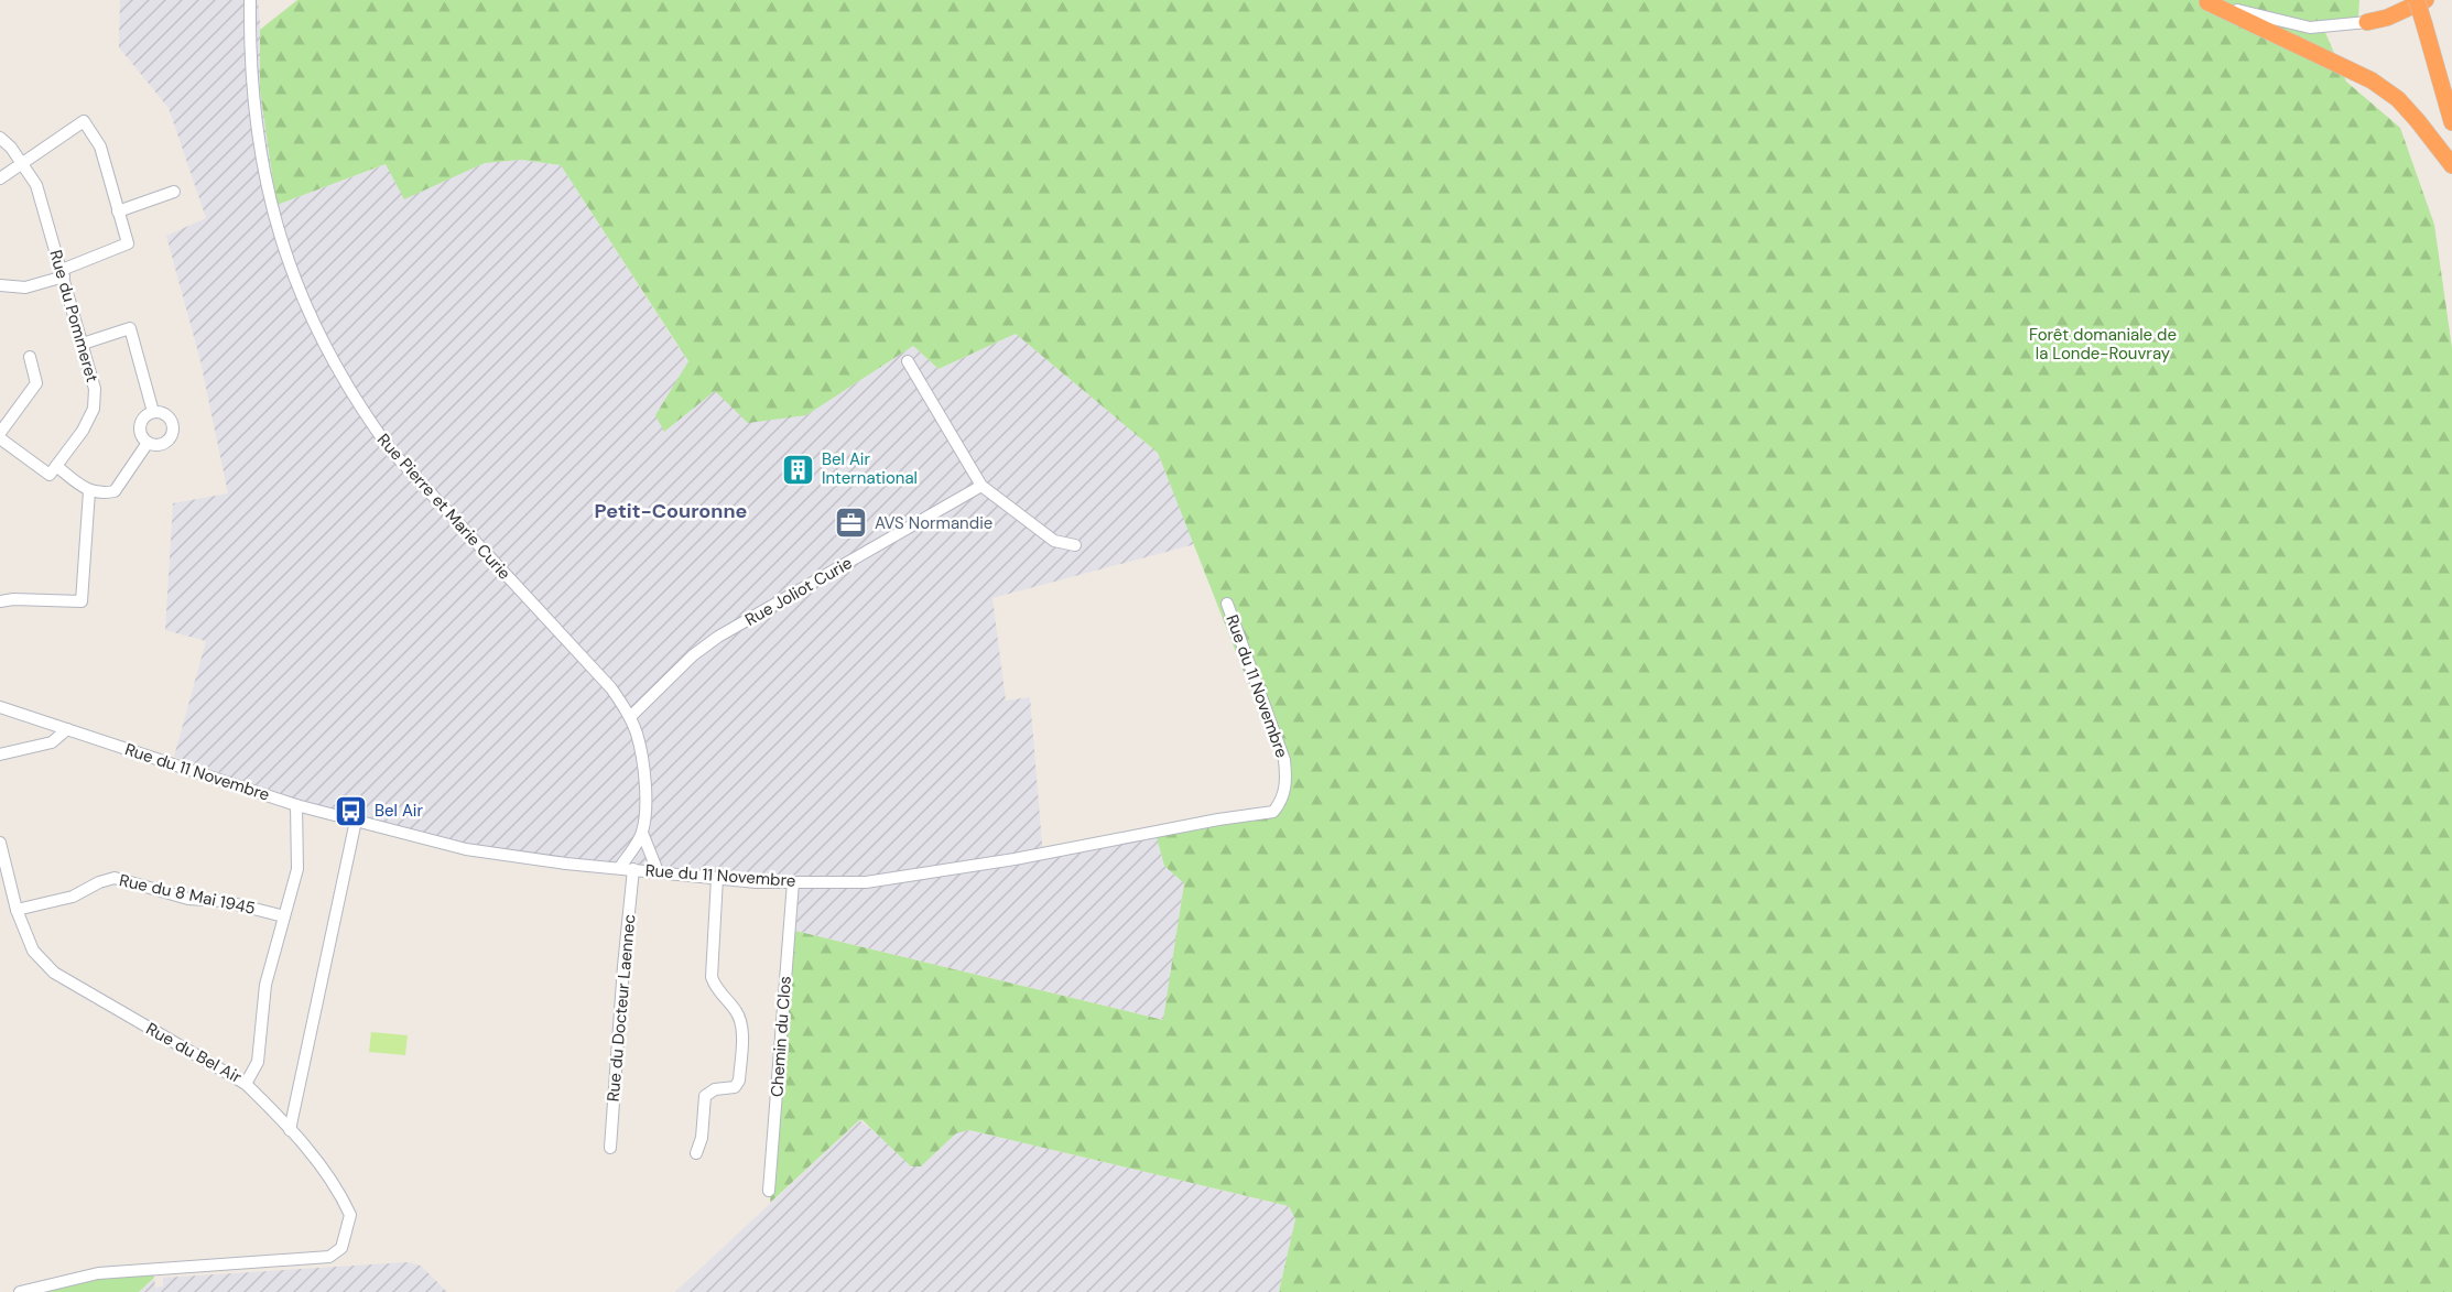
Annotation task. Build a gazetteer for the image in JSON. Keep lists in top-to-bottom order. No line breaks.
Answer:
{"streets":{"street":["Rue du Pommeret","Rue Pierre et Marie Curie","Rue Joliot Curie","Rue du 11 Novembre","Rue du 8 Mai 1945","Rue du Docteur Laennec","Chemin du Clos","Rue du Bel Air"]},"crossings":[["Rue Pierre et Marie Curie","Rue Joliot Curie"],["Rue Pierre et Marie Curie","Rue du 11 Novembre"],["Rue du 11 Novembre","Rue du Docteur Laennec"],["Rue du 11 Novembre","Chemin du Clos"],["Rue du 11 Novembre","Rue du Bel Air"],["Rue du 8 Mai 1945","Rue du Bel Air"]],"districts":["Petit-Couronne"],"parks":["Forêt domaniale de la Londe-Rouvray"],"places":{"building":["Bel Air International"],"office":["AVS Normandie"],"bus stop":["Bel Air"]}}
